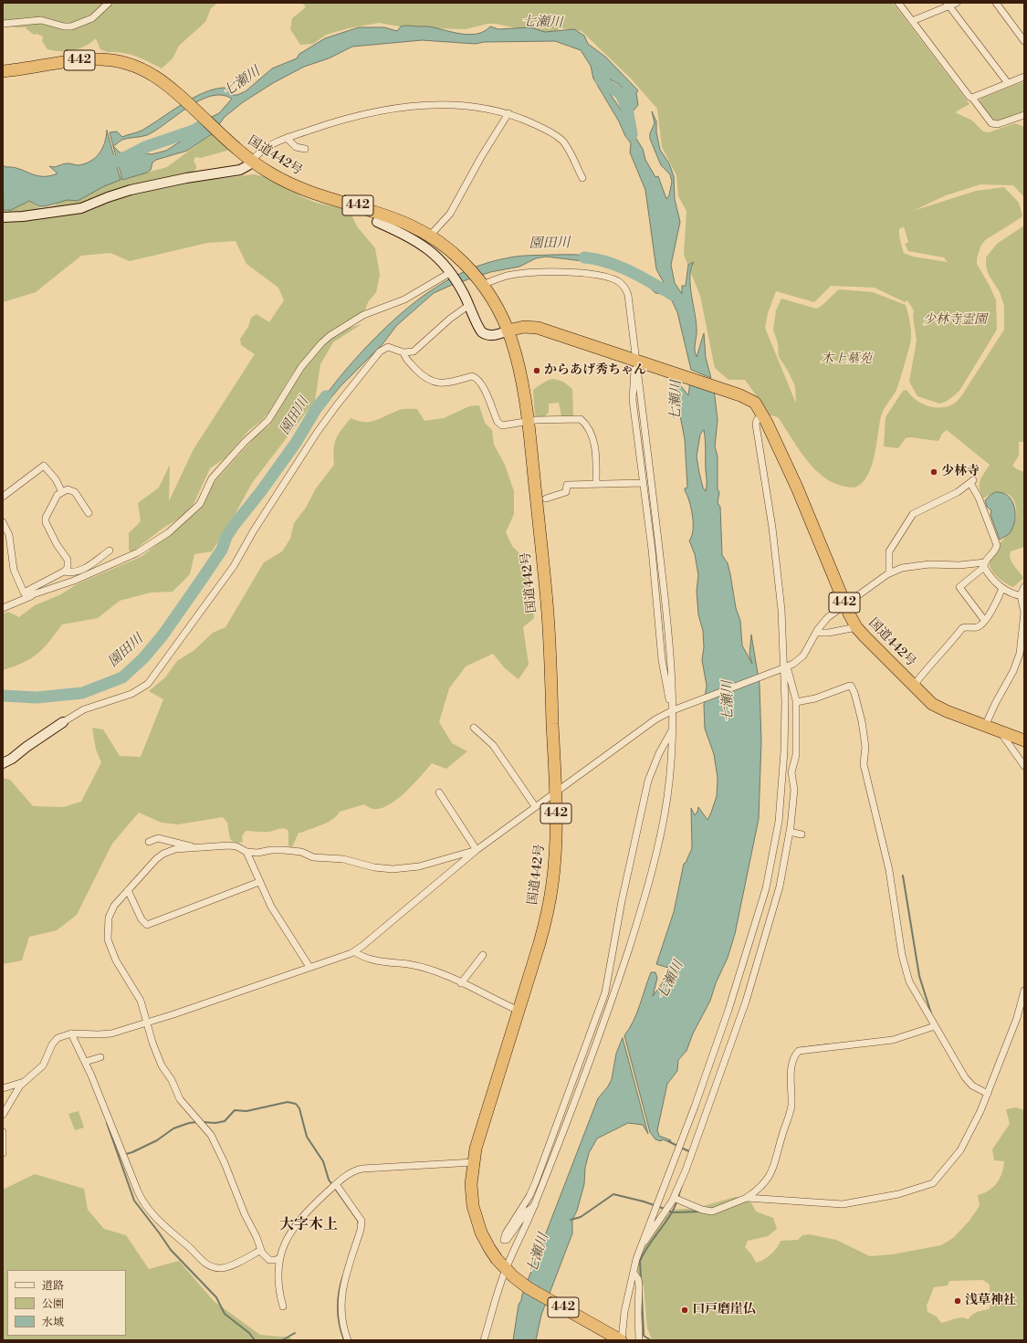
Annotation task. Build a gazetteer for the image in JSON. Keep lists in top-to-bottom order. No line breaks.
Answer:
{"streets":{"highway":["442","国道442号"]},"districts":["大字木上"],"water":["七瀬川","園田川"],"parks":["少林寺霊園","木上墓苑"],"places":["からあげ秀ちゃん","少林寺","浅草神社","口戸磨崖仏"],"legend":["道路","公園","水域"]}
